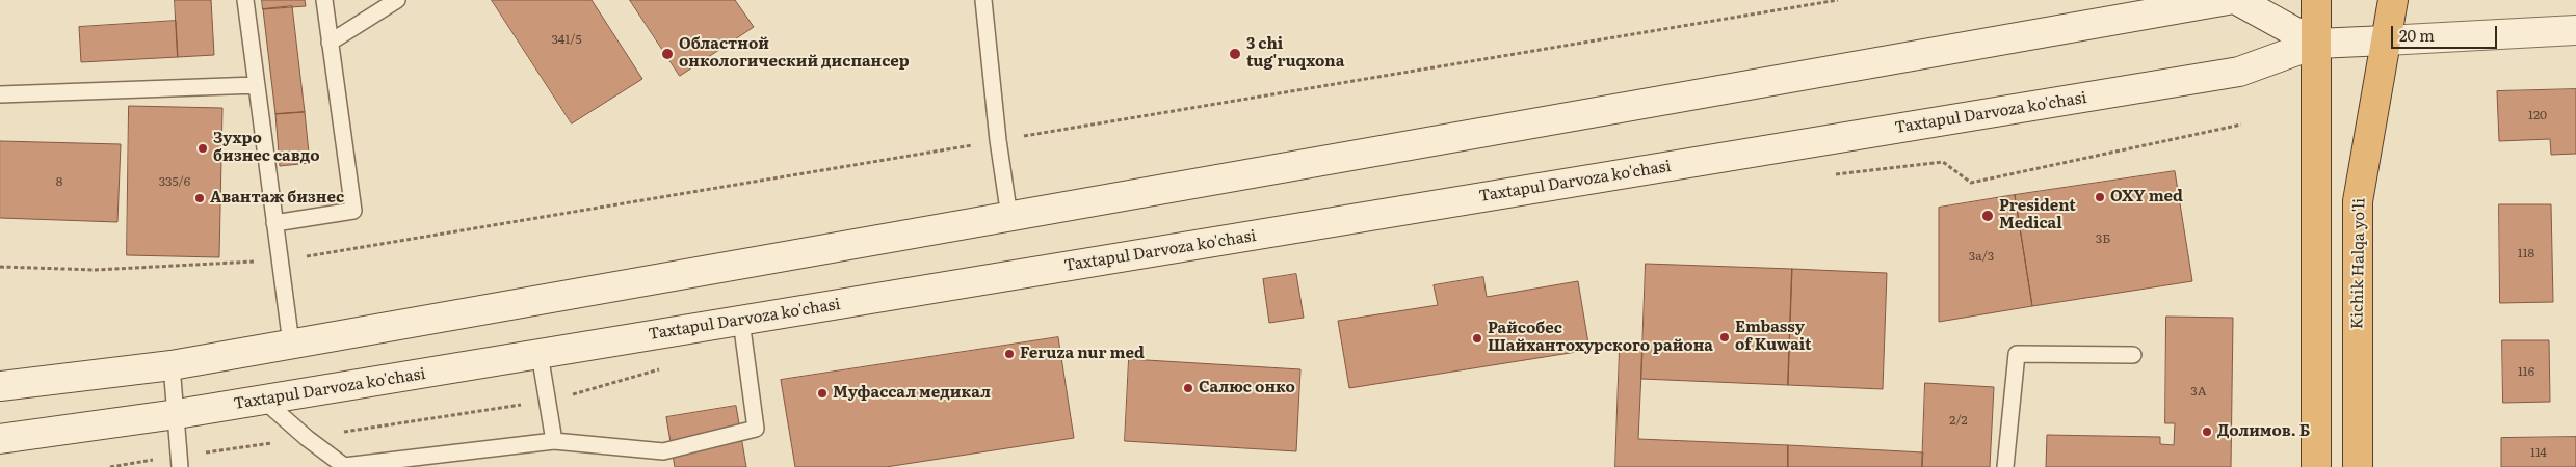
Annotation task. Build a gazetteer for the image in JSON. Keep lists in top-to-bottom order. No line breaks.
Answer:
{"streets":{"highway":["Kichik Halqa yo'li"],"main road":["Taxtapul Darvoza ko'chasi"]},"crossings":[["Taxtapul Darvoza ko'chasi","Kichik Halqa yo'li"]],"places":["Областной онкологический диспансер","3 chi tug'ruqxona","Зухро бизнес савдо","OXY med","Авантаж бизнес","President Medical","Embassy of Kuwait","Райсобес Шайхантохурского района","Feruza nur med","Салюс онко","Муфассал медикал","Долимов. Б"],"house_numbers":["341/5","120","8","335/6","3Б","118","3a/3","116","3А","2/2","114"],"scale_bar":"20 m"}
